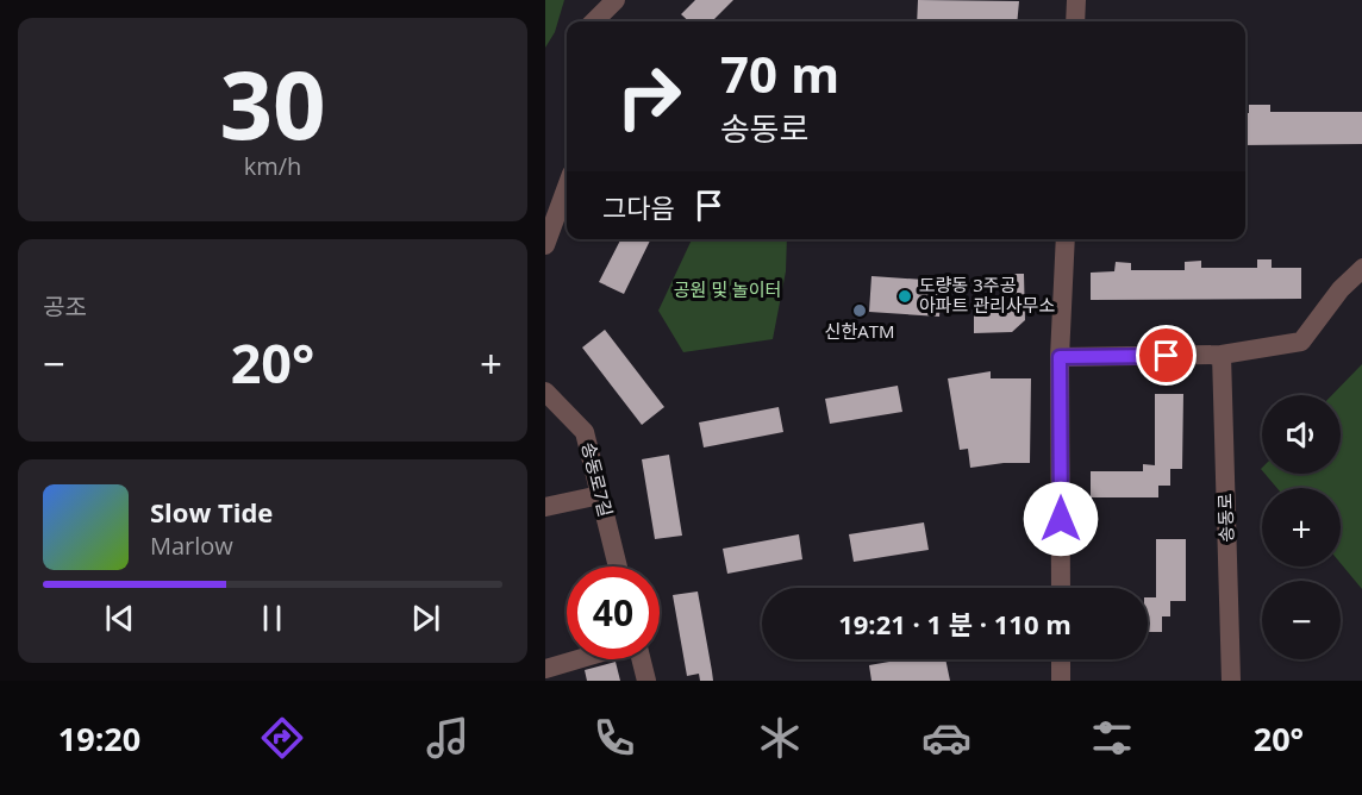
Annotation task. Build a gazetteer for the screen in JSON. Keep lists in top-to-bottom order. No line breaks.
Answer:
{"streets":{"street":["송동로7길","송동로"]},"parks":["공원 및 놀이터"],"places":["도량동 3주공 아파트 관리사무소","신한ATM"],"page":{"tile":[["30","km/h"],"공조"],"turn":["70 m","송동로"],"then":"그다음","heat":["−","20°","+"],"map_buttons":["+","−"],"song":["Slow Tide","Marlow"],"limit":"40","trip":"19:21 · 1 분 · 110 m","tabs":["19:20","20°"]}}
